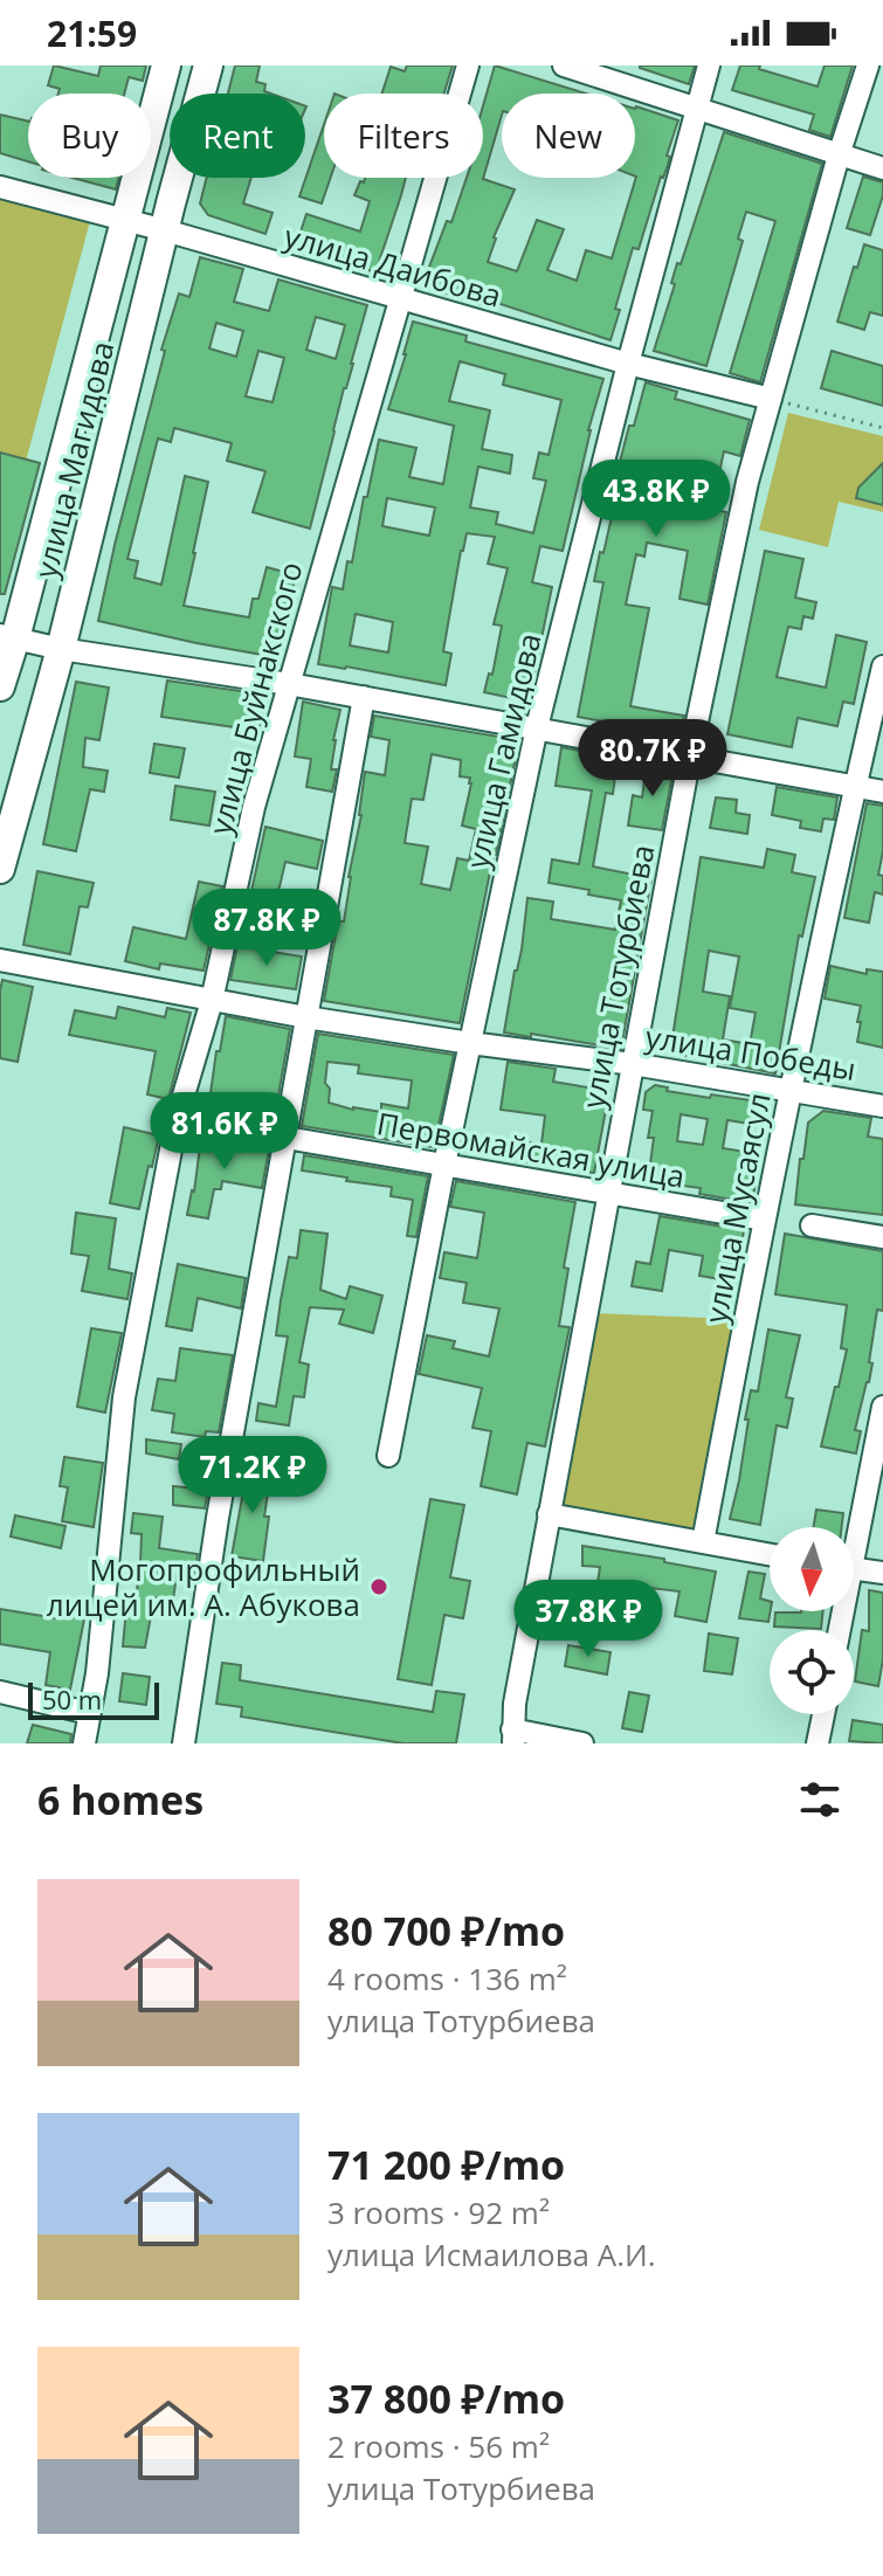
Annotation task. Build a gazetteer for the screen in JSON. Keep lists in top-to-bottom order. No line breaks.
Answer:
{"streets":{"main road":["улица Магидова"],"street":["улица Даибова","улица Буйнакского","улица Гамидова","улица Тотурбиева","улица Победы","Первомайская улица","улица Мусаясул"]},"crossings":[["улица Даибова","улица Магидова"],["улица Даибова","улица Буйнакского"],["улица Даибова","улица Гамидова"],["улица Даибова","улица Тотурбиева"],["улица Буйнакского","улица Победы"],["улица Буйнакского","Первомайская улица"],["улица Гамидова","улица Победы"],["улица Гамидова","Первомайская улица"],["улица Тотурбиева","улица Победы"],["улица Тотурбиева","Первомайская улица"],["улица Победы","улица Мусаясул"],["Первомайская улица","улица Мусаясул"]],"places":["Могопрофильный лицей им. А. Абукова"],"scale_bar":"50 m","north":"bottom","page":{"status":"21:59","chip":["Buy","Rent","Filters","New"],"price":["43.8K ₽","80.7K ₽","87.8K ₽","81.6K ₽","71.2K ₽","37.8K ₽"],"scale":"50 m","heading":"6 homes","list":[{"name":"80 700 ₽/mo","note":"4 rooms · 136 m² · улица Тотурбиева"},{"name":"71 200 ₽/mo","note":"3 rooms · 92 m² · улица Исмаилова А.И."},{"name":"37 800 ₽/mo","note":"2 rooms · 56 m² · улица Тотурбиева"}]}}
